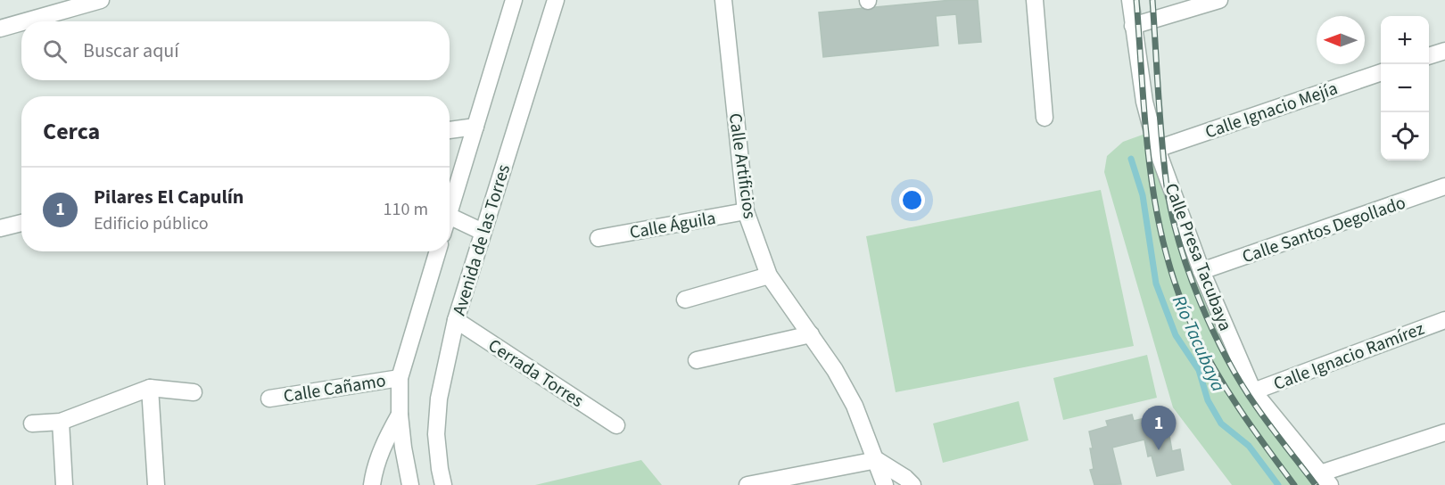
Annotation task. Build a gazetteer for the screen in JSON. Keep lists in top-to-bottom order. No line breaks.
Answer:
{"streets":{"street":["Calle Ignacio Mejía","Calle Artificios","Calle Águila","Calle Santos Degollado","Avenida de las Torres","Calle Presa Tacubaya","Calle Ignacio Ramírez","Cerrada Torres","Calle Cañamo"]},"crossings":[["Calle Ignacio Mejía","Calle Presa Tacubaya"],["Calle Artificios","Calle Águila"],["Calle Santos Degollado","Calle Presa Tacubaya"],["Avenida de las Torres","Cerrada Torres"],["Calle Presa Tacubaya","Calle Ignacio Ramírez"]],"water":["Río Tacubaya"],"north":"left","page":{"map_buttons":["+","−"],"search":"Buscar aquí","heading":"Cerca","list":[{"mark":"1","name":"Pilares El Capulín","note":"Edificio público","value":"110 m"}],"pins":"1"}}
